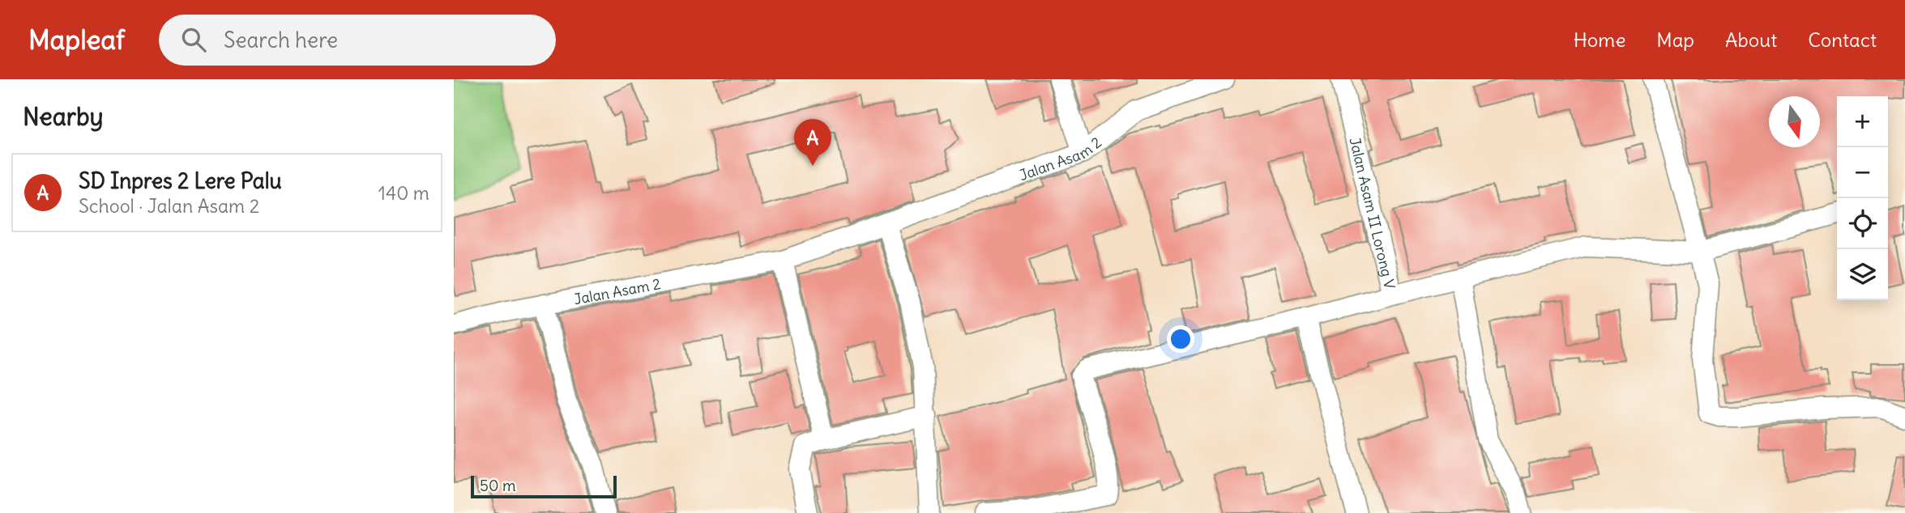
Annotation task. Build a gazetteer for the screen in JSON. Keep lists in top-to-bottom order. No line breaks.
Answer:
{"streets":{"street":["Jalan Asam 2","Jalan Asam II Lorong V"]},"scale_bar":"50 m","north":"bottom","page":{"header":"Mapleaf","search":"Search here","nav":["Home","Map","About","Contact"],"heading":"Nearby","map_buttons":["+","−"],"pins":"A","list":[{"mark":"A","name":"SD Inpres 2 Lere Palu","note":"School · Jalan Asam 2","value":"140 m"}],"scale":"50 m"}}
